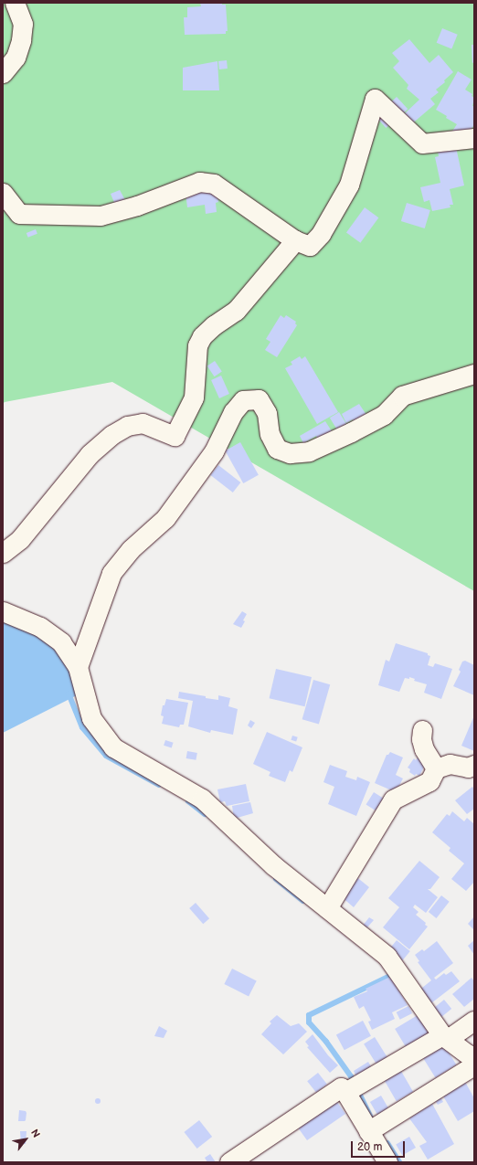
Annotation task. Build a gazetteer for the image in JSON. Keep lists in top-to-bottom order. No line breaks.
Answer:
{"scale_bar":"20 m","north":"top right"}
